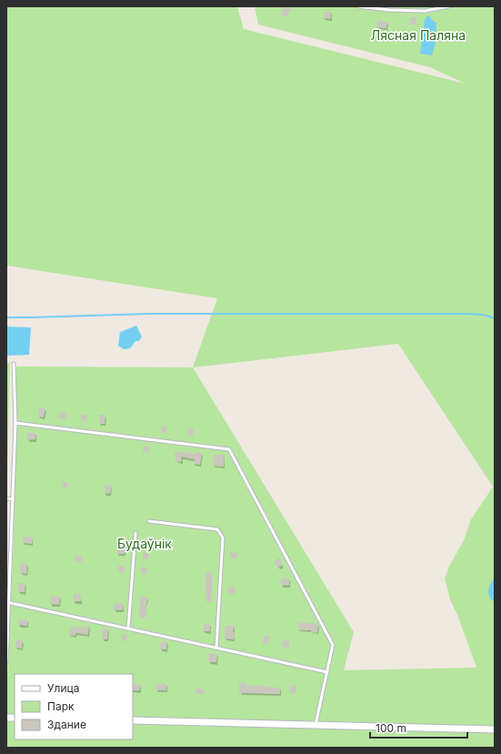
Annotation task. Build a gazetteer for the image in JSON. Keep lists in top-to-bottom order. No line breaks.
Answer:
{"parks":["Лясная Паляна","Будаўнік"],"legend":["Улица","Парк","Здание"],"scale_bar":"100 m"}
